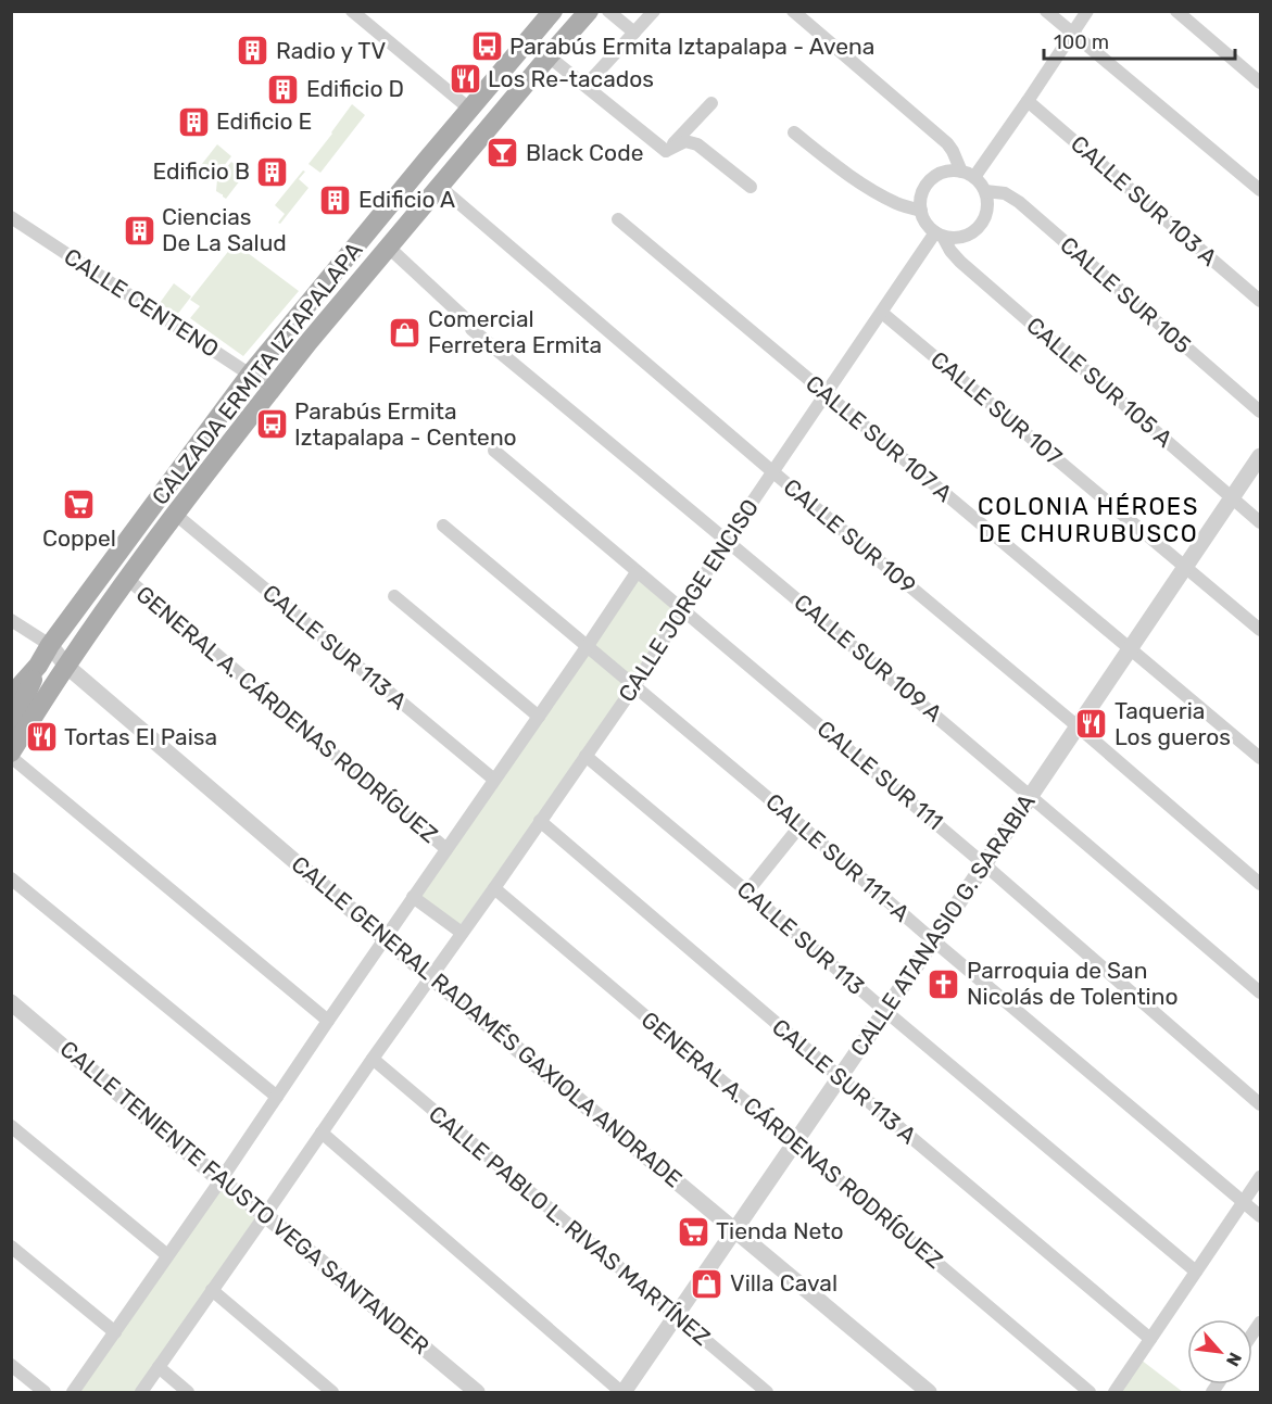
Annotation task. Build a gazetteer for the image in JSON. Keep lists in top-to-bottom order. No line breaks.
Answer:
{"streets":{"main road":["CALZADA ERMITA IZTAPALAPA"],"street":["CALLE SUR 103 A","CALLE SUR 105","CALLE CENTENO","CALLE SUR 105 A","CALLE SUR 107","CALLE SUR 107 A","CALLE SUR 109","CALLE JORGE ENCISO","CALLE SUR 113 A","CALLE SUR 109 A","GENERAL A. CÁRDENAS RODRÍGUEZ","CALLE SUR 111","CALLE SUR 111-A","CALLE ATANASIO G. SARABIA","CALLE SUR 113","CALLE GENERAL RADAMÉS GAXIOLA ANDRADE","CALLE TENIENTE FAUSTO VEGA SANTANDER","CALLE PABLO L. RIVAS MARTÍNEZ"]},"crossings":[["CALLE SUR 105","CALLE SUR 105 A"],["CALLE SUR 105","CALLE JORGE ENCISO"],["CALLE CENTENO","CALZADA ERMITA IZTAPALAPA"],["CALZADA ERMITA IZTAPALAPA","CALLE SUR 109"],["CALZADA ERMITA IZTAPALAPA","CALLE SUR 113 A"],["CALZADA ERMITA IZTAPALAPA","CALLE SUR 109 A"],["CALZADA ERMITA IZTAPALAPA","GENERAL A. CÁRDENAS RODRÍGUEZ"],["CALZADA ERMITA IZTAPALAPA","CALLE GENERAL RADAMÉS GAXIOLA ANDRADE"],["CALLE SUR 105 A","CALLE JORGE ENCISO"],["CALLE SUR 105 A","CALLE ATANASIO G. SARABIA"],["CALLE SUR 107","CALLE JORGE ENCISO"],["CALLE SUR 107","CALLE ATANASIO G. SARABIA"],["CALLE SUR 107 A","CALLE JORGE ENCISO"],["CALLE SUR 107 A","CALLE ATANASIO G. SARABIA"],["CALLE SUR 109","CALLE JORGE ENCISO"],["CALLE SUR 109","CALLE ATANASIO G. SARABIA"],["CALLE JORGE ENCISO","CALLE SUR 113 A"],["CALLE JORGE ENCISO","CALLE SUR 109 A"],["CALLE JORGE ENCISO","GENERAL A. CÁRDENAS RODRÍGUEZ"],["CALLE JORGE ENCISO","CALLE SUR 111"],["CALLE JORGE ENCISO","CALLE SUR 111-A"],["CALLE JORGE ENCISO","CALLE SUR 113"],["CALLE JORGE ENCISO","CALLE GENERAL RADAMÉS GAXIOLA ANDRADE"],["CALLE JORGE ENCISO","CALLE TENIENTE FAUSTO VEGA SANTANDER"],["CALLE JORGE ENCISO","CALLE PABLO L. RIVAS MARTÍNEZ"],["CALLE SUR 113 A","CALLE ATANASIO G. SARABIA"],["CALLE SUR 109 A","CALLE ATANASIO G. SARABIA"],["GENERAL A. CÁRDENAS RODRÍGUEZ","CALLE ATANASIO G. SARABIA"],["CALLE SUR 111","CALLE ATANASIO G. SARABIA"],["CALLE SUR 111-A","CALLE ATANASIO G. SARABIA"],["CALLE ATANASIO G. SARABIA","CALLE SUR 113"],["CALLE ATANASIO G. SARABIA","CALLE GENERAL RADAMÉS GAXIOLA ANDRADE"],["CALLE ATANASIO G. SARABIA","CALLE PABLO L. RIVAS MARTÍNEZ"]],"districts":["COLONIA HÉROES DE CHURUBUSCO"],"places":{"bus stop":["Parabús Ermita Iztapalapa - Avena","Parabús Ermita Iztapalapa - Centeno"],"building":["Radio y TV","Edificio D","Edificio E","Edificio B","Edificio A","Ciencias De La Salud"],"restaurant":["Los Re-tacados","Taqueria Los gueros","Tortas El Paisa"],"bar":["Black Code"],"shop":["Comercial Ferretera Ermita","Villa Caval"],"supermarket":["Coppel","Tienda Neto"],"church":["Parroquia de San Nicolás de Tolentino"]},"scale_bar":"100 m","north":"bottom right"}
